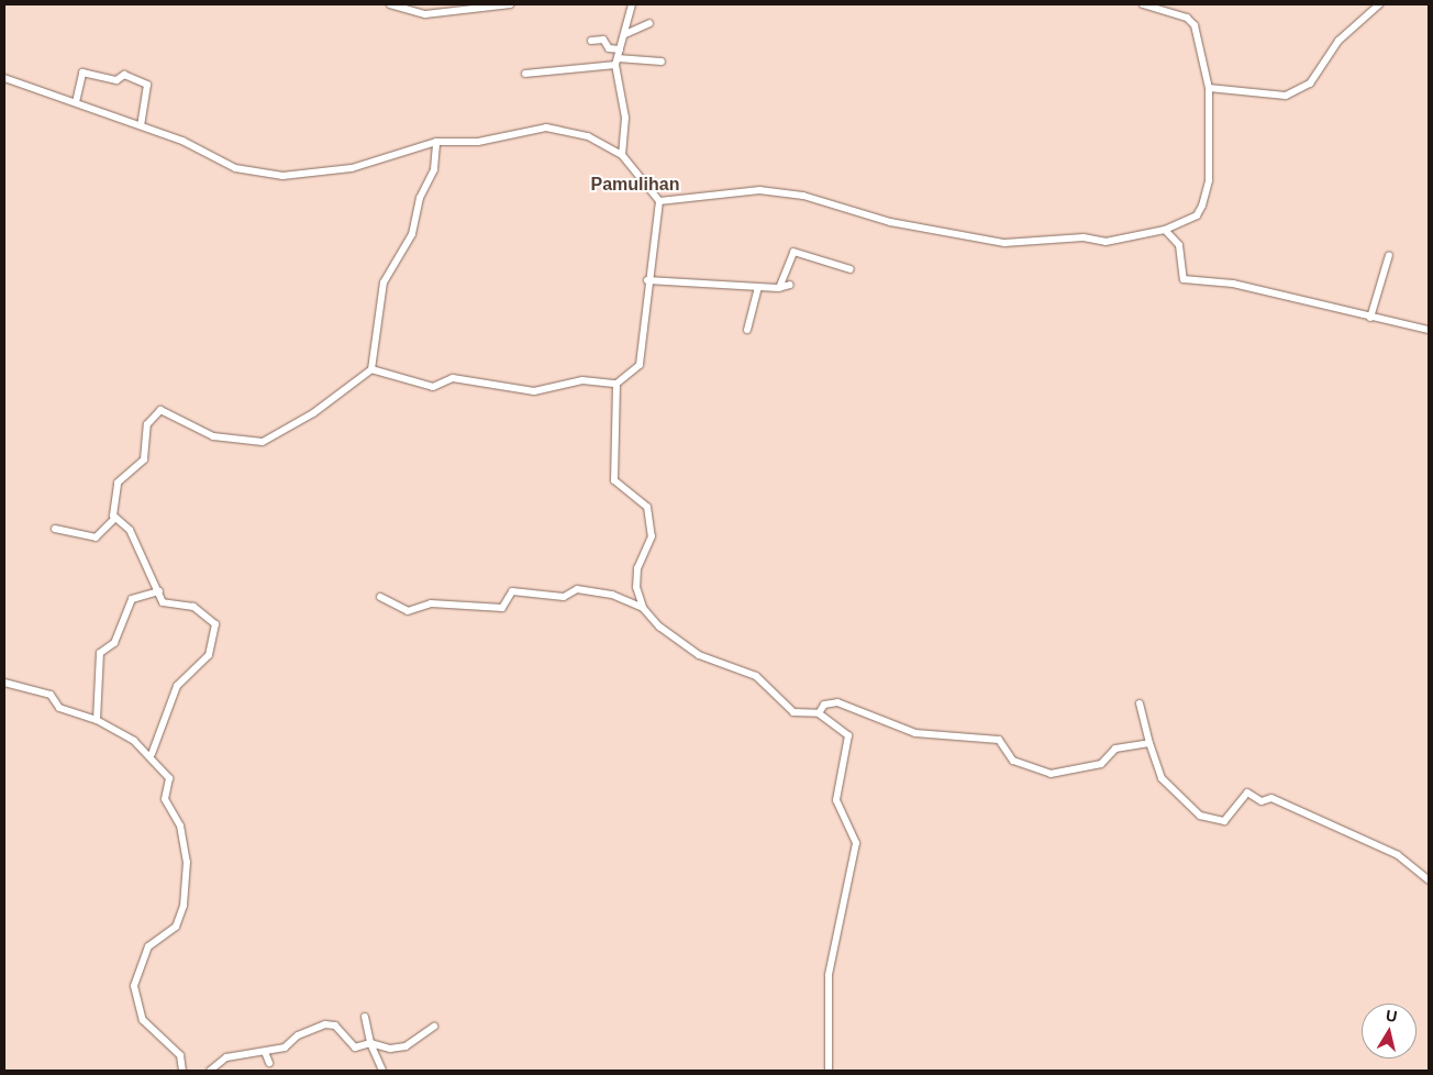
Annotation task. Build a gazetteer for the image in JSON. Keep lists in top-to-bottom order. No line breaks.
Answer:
{"districts":["Pamulihan"],"north":"top"}
